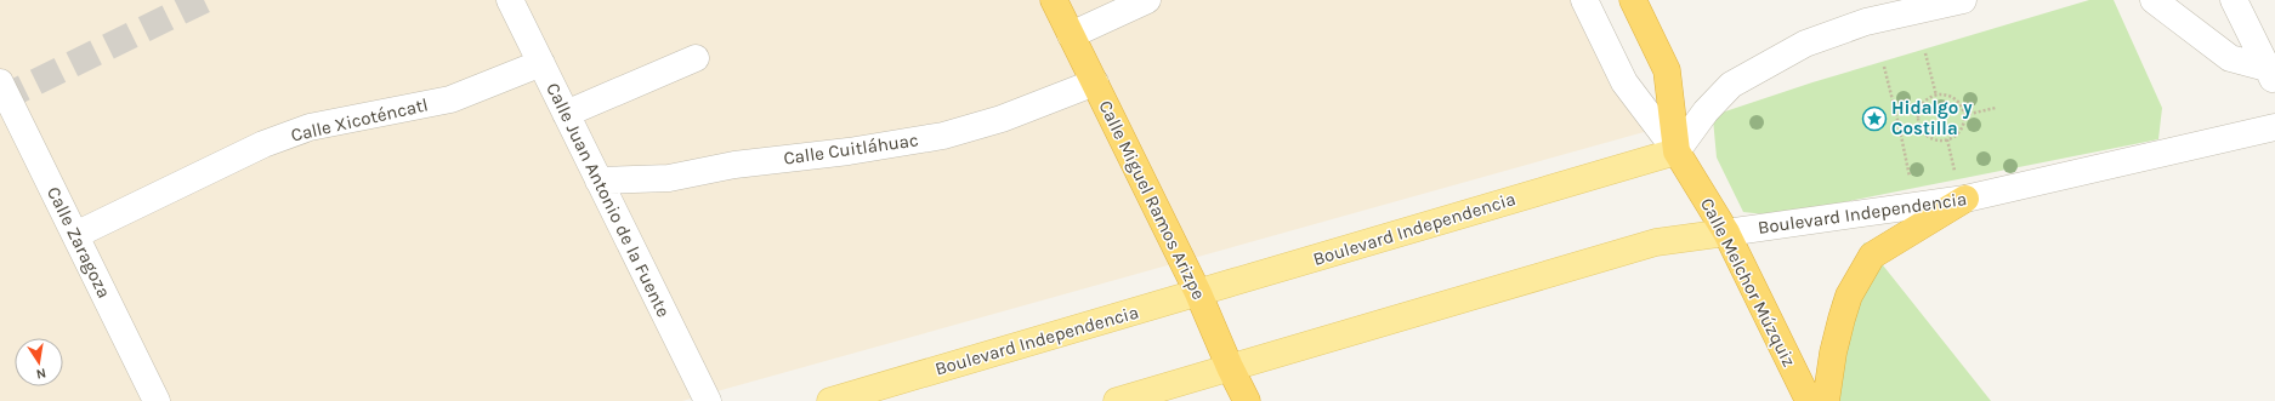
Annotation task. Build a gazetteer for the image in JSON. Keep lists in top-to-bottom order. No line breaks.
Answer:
{"streets":{"highway":["Calle Miguel Ramos Arizpe","Calle Melchor Múzquiz"],"main road":["Boulevard Independencia"],"street":["Calle Xicoténcatl","Calle Cuitláhuac","Calle Juan Antonio de la Fuente","Calle Zaragoza"]},"crossings":[["Calle Xicoténcatl","Calle Juan Antonio de la Fuente"],["Calle Xicoténcatl","Calle Zaragoza"],["Calle Cuitláhuac","Calle Juan Antonio de la Fuente"],["Calle Cuitláhuac","Calle Miguel Ramos Arizpe"],["Calle Miguel Ramos Arizpe","Boulevard Independencia"],["Boulevard Independencia","Calle Melchor Múzquiz"]],"places":{"place":["Hidalgo y Costilla"]},"north":"bottom"}
